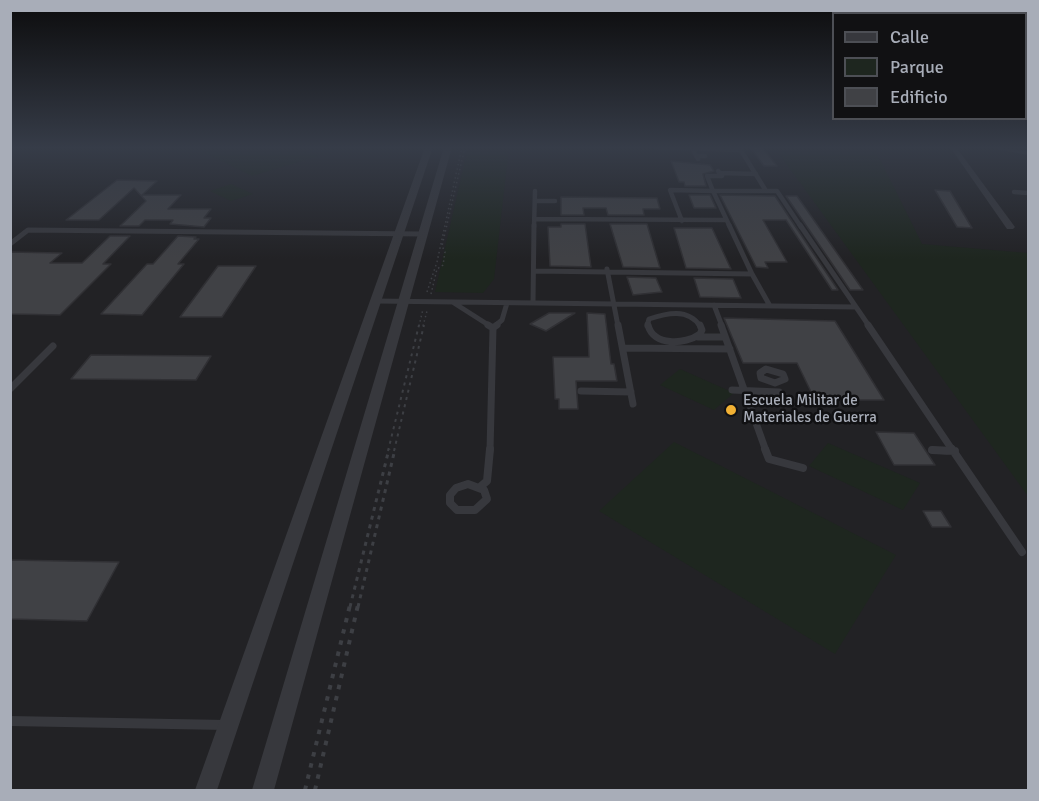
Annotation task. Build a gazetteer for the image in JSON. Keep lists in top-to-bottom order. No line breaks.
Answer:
{"places":["Escuela Militar de Materiales de Guerra"],"legend":["Calle","Parque","Edificio"]}
